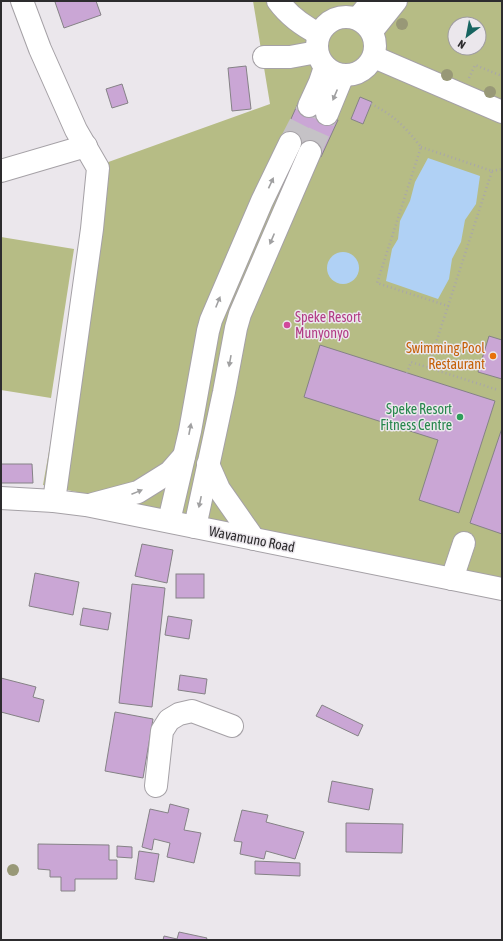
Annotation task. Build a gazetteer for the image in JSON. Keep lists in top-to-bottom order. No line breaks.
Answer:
{"streets":{"main road":["Wavamuno Road"]},"places":["Speke Resort Munyonyo","Swimming Pool Restaurant","Speke Resort Fitness Centre"],"north":"bottom left"}
